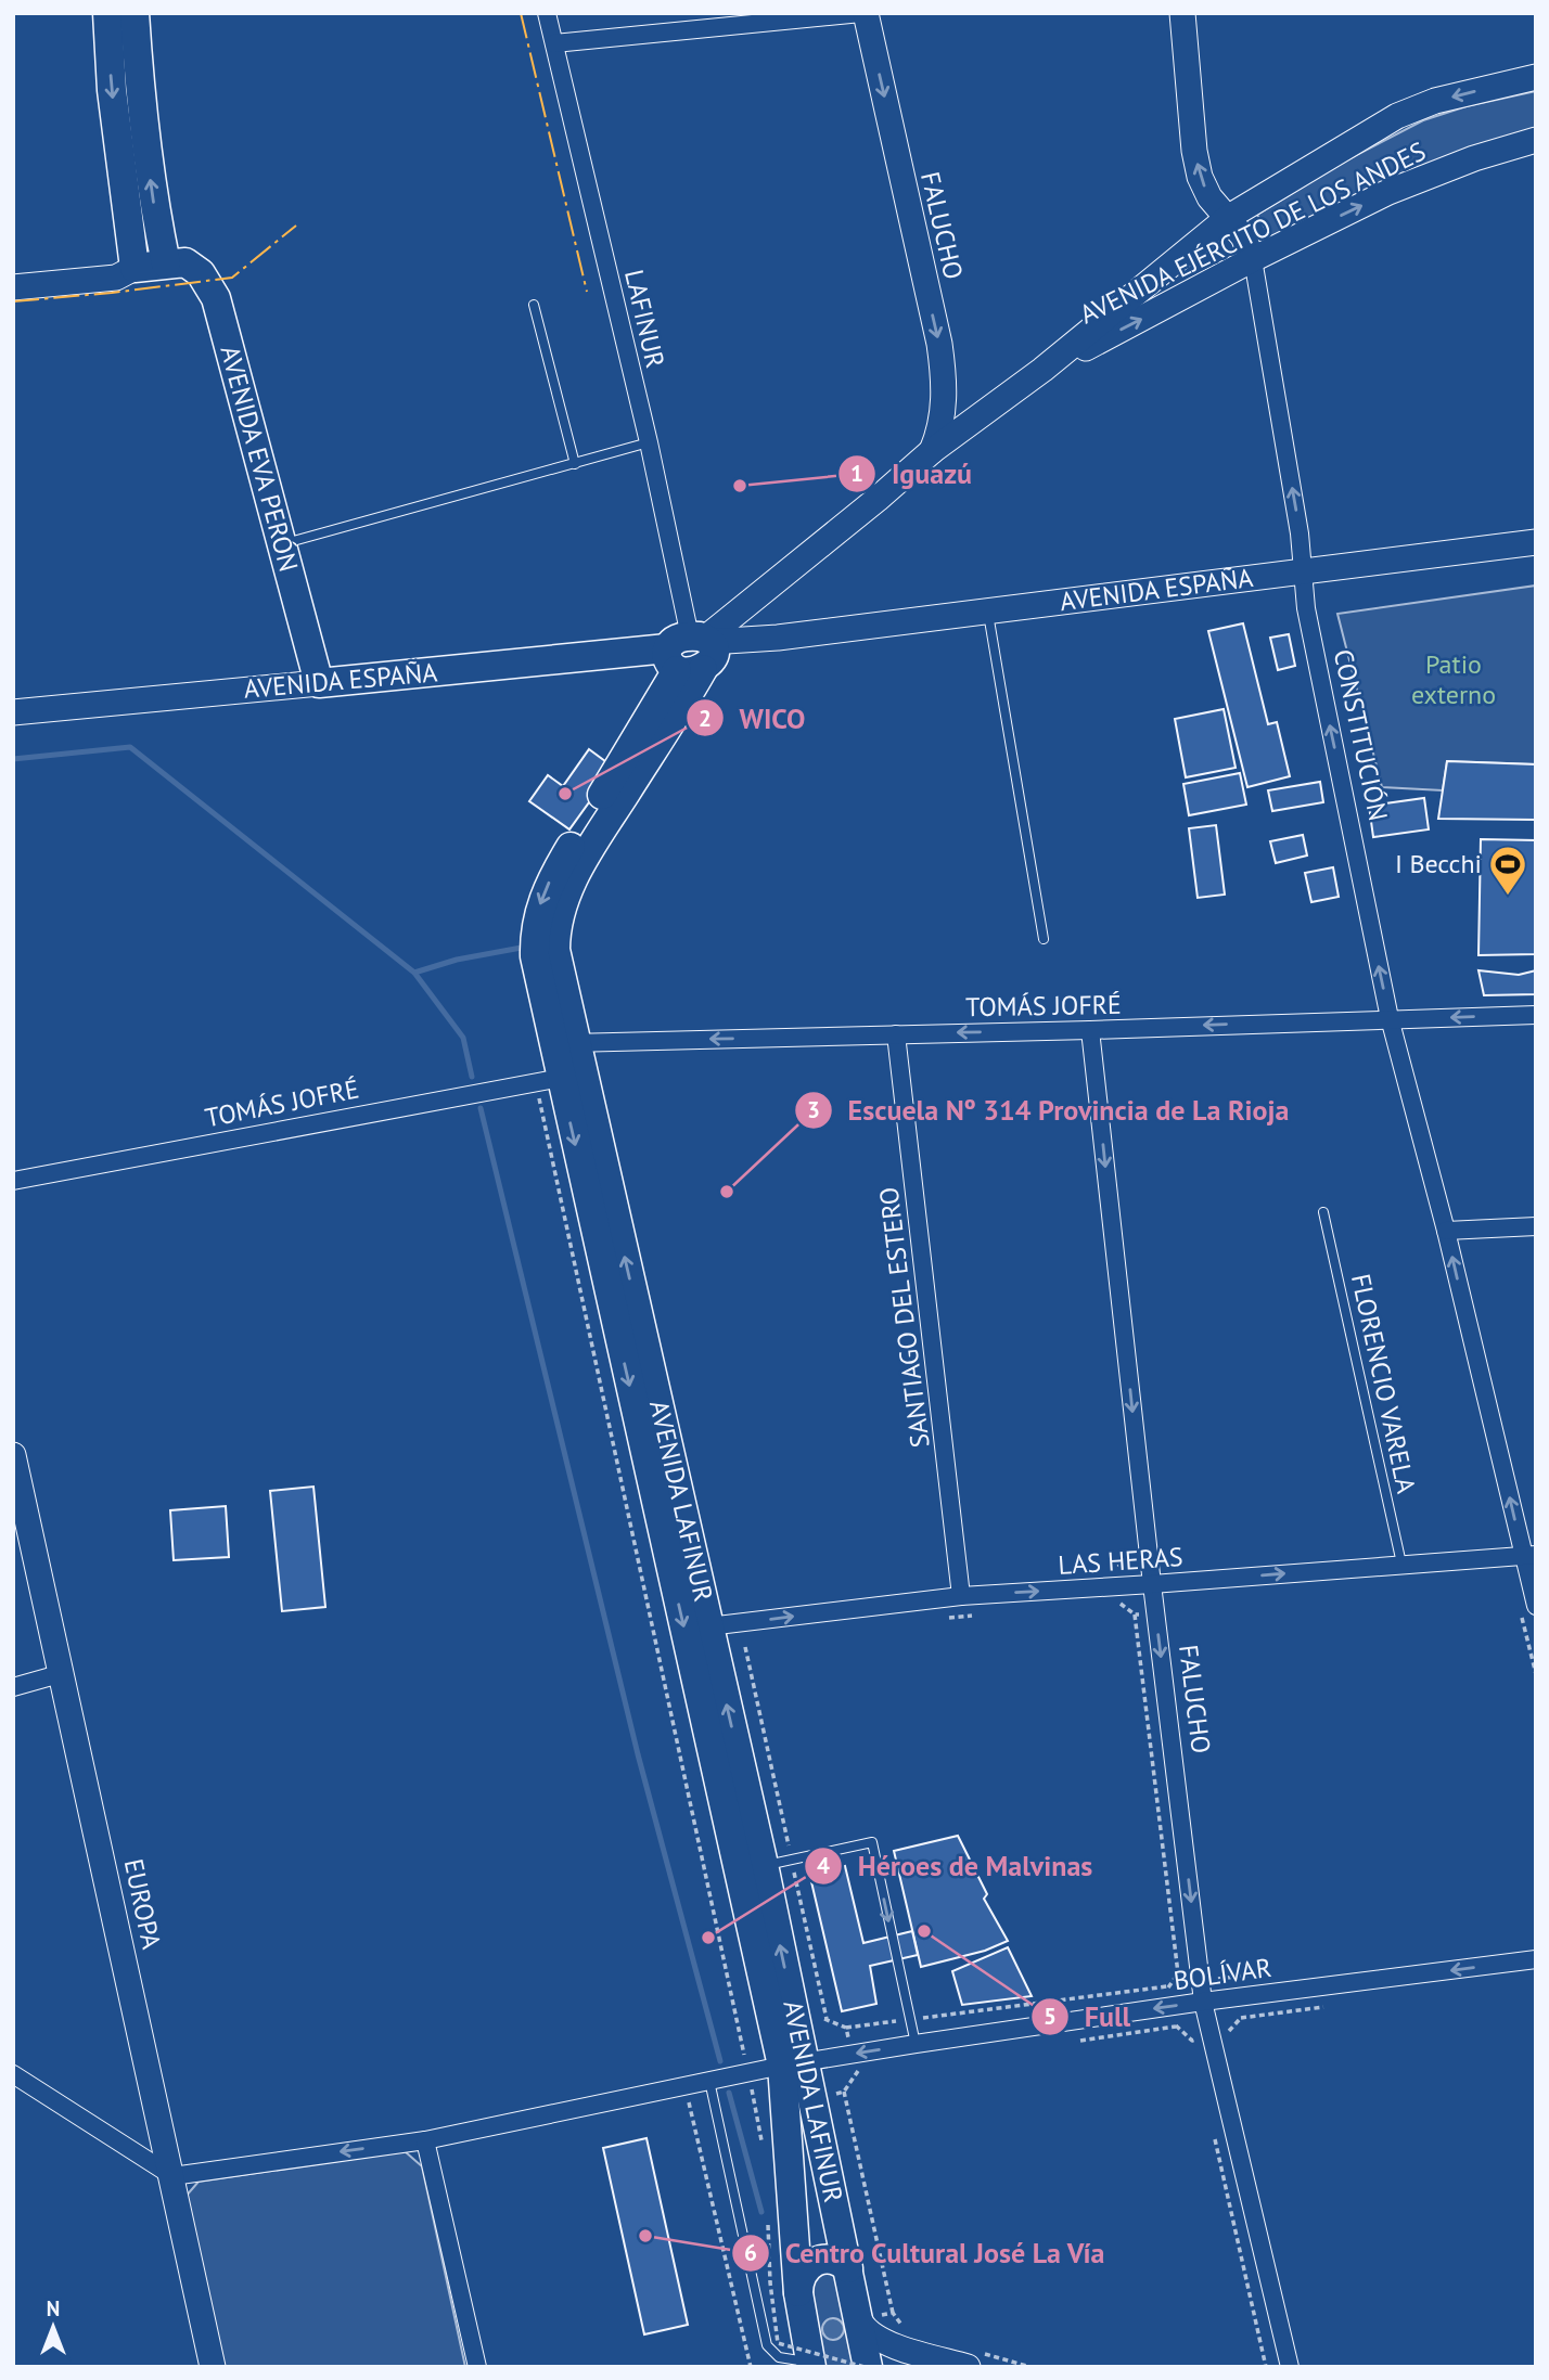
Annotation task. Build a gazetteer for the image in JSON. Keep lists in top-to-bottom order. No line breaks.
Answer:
{"streets":{"main road":["AVENIDA EVA PERÓN","AVENIDA ESPAÑA","AVENIDA LAFINUR"],"street":["FALUCHO","AVENIDA EJÉRCITO DE LOS ANDES","LAFINUR","CONSTITUCIÓN","TOMÁS JOFRÉ","SANTIAGO DEL ESTERO","LAS HERAS","EUROPA","BOLÍVAR"],"lane":["FLORENCIO VARELA"]},"crossings":[["FALUCHO","AVENIDA EJÉRCITO DE LOS ANDES"],["FALUCHO","TOMÁS JOFRÉ"],["FALUCHO","LAS HERAS"],["FALUCHO","BOLÍVAR"],["AVENIDA EJÉRCITO DE LOS ANDES","LAFINUR"],["AVENIDA EJÉRCITO DE LOS ANDES","AVENIDA ESPAÑA"],["AVENIDA EJÉRCITO DE LOS ANDES","CONSTITUCIÓN"],["AVENIDA EJÉRCITO DE LOS ANDES","AVENIDA LAFINUR"],["LAFINUR","AVENIDA ESPAÑA"],["LAFINUR","AVENIDA LAFINUR"],["AVENIDA EVA PERÓN","AVENIDA ESPAÑA"],["AVENIDA ESPAÑA","CONSTITUCIÓN"],["AVENIDA ESPAÑA","AVENIDA LAFINUR"],["CONSTITUCIÓN","TOMÁS JOFRÉ"],["CONSTITUCIÓN","LAS HERAS"],["TOMÁS JOFRÉ","SANTIAGO DEL ESTERO"],["TOMÁS JOFRÉ","AVENIDA LAFINUR"],["SANTIAGO DEL ESTERO","LAS HERAS"],["FLORENCIO VARELA","LAS HERAS"],["AVENIDA LAFINUR","LAS HERAS"],["AVENIDA LAFINUR","BOLÍVAR"],["EUROPA","BOLÍVAR"]],"one_way":["FALUCHO","CONSTITUCIÓN","TOMÁS JOFRÉ","LAS HERAS","BOLÍVAR"],"parks":["Patio externo"],"places":{"other":["Iguazú","WICO","Escuela Nº 314 Provincia de La Rioja","Full","Héroes de Malvinas","Centro Cultural José La Vía"],"sports":["I Becchi"]},"north":"top"}
